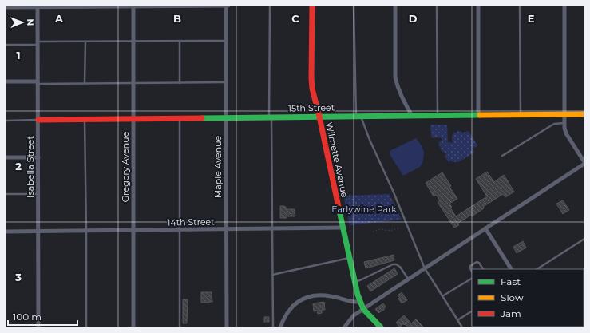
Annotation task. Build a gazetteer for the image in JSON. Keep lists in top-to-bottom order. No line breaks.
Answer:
{"streets":{"street":["15th Street","Wilmette Avenue","Isabella Street","Gregory Avenue","Maple Avenue","14th Street"]},"crossings":[["15th Street","Wilmette Avenue"],["15th Street","Isabella Street"],["15th Street","Gregory Avenue"],["15th Street","Maple Avenue"],["Wilmette Avenue","14th Street"],["Isabella Street","14th Street"],["Gregory Avenue","14th Street"],["Maple Avenue","14th Street"]],"parks":["Earlywine Park"],"legend":["Fast","Slow","Jam"],"scale_bar":"100 m","north":"right","grid":{"columns":["A","B","C","D","E"],"rows":["1","2","3"]}}
